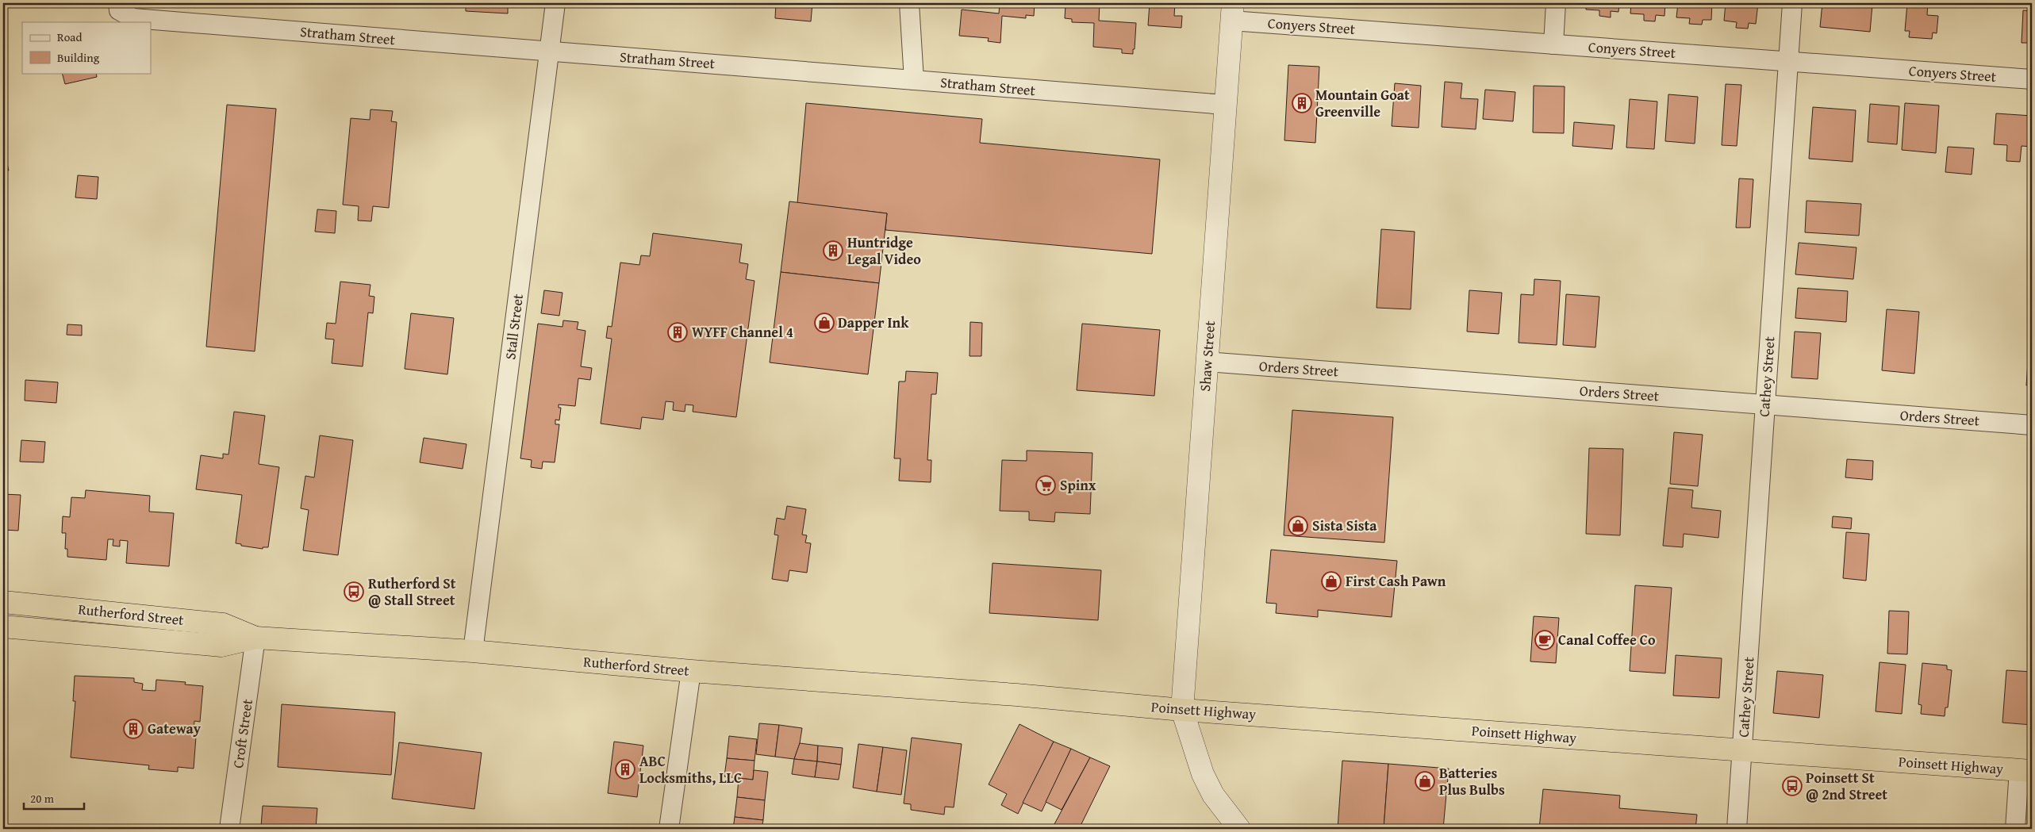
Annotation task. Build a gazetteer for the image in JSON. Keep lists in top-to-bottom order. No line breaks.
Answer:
{"streets":{"highway":["Rutherford Street","Poinsett Highway"],"street":["Conyers Street","Stratham Street","Stall Street","Shaw Street","Orders Street","Cathey Street","Croft Street"]},"crossings":[["Conyers Street","Shaw Street"],["Conyers Street","Cathey Street"],["Stratham Street","Stall Street"],["Stratham Street","Shaw Street"],["Stall Street","Rutherford Street"],["Shaw Street","Orders Street"],["Shaw Street","Poinsett Highway"],["Orders Street","Cathey Street"],["Cathey Street","Poinsett Highway"],["Rutherford Street","Poinsett Highway"],["Rutherford Street","Croft Street"]],"places":{"building":["Mountain Goat Greenville","Huntridge Legal Video","WYFF Channel 4","Gateway","ABC Locksmiths, LLC"],"shop":["Dapper Ink","Sista Sista","First Cash Pawn","Batteries Plus Bulbs"],"supermarket":["Spinx"],"bus stop":["Rutherford St @ Stall Street","Poinsett St @ 2nd Street"],"cafe":["Canal Coffee Co"]},"legend":["Road","Building"],"scale_bar":"20 m"}
